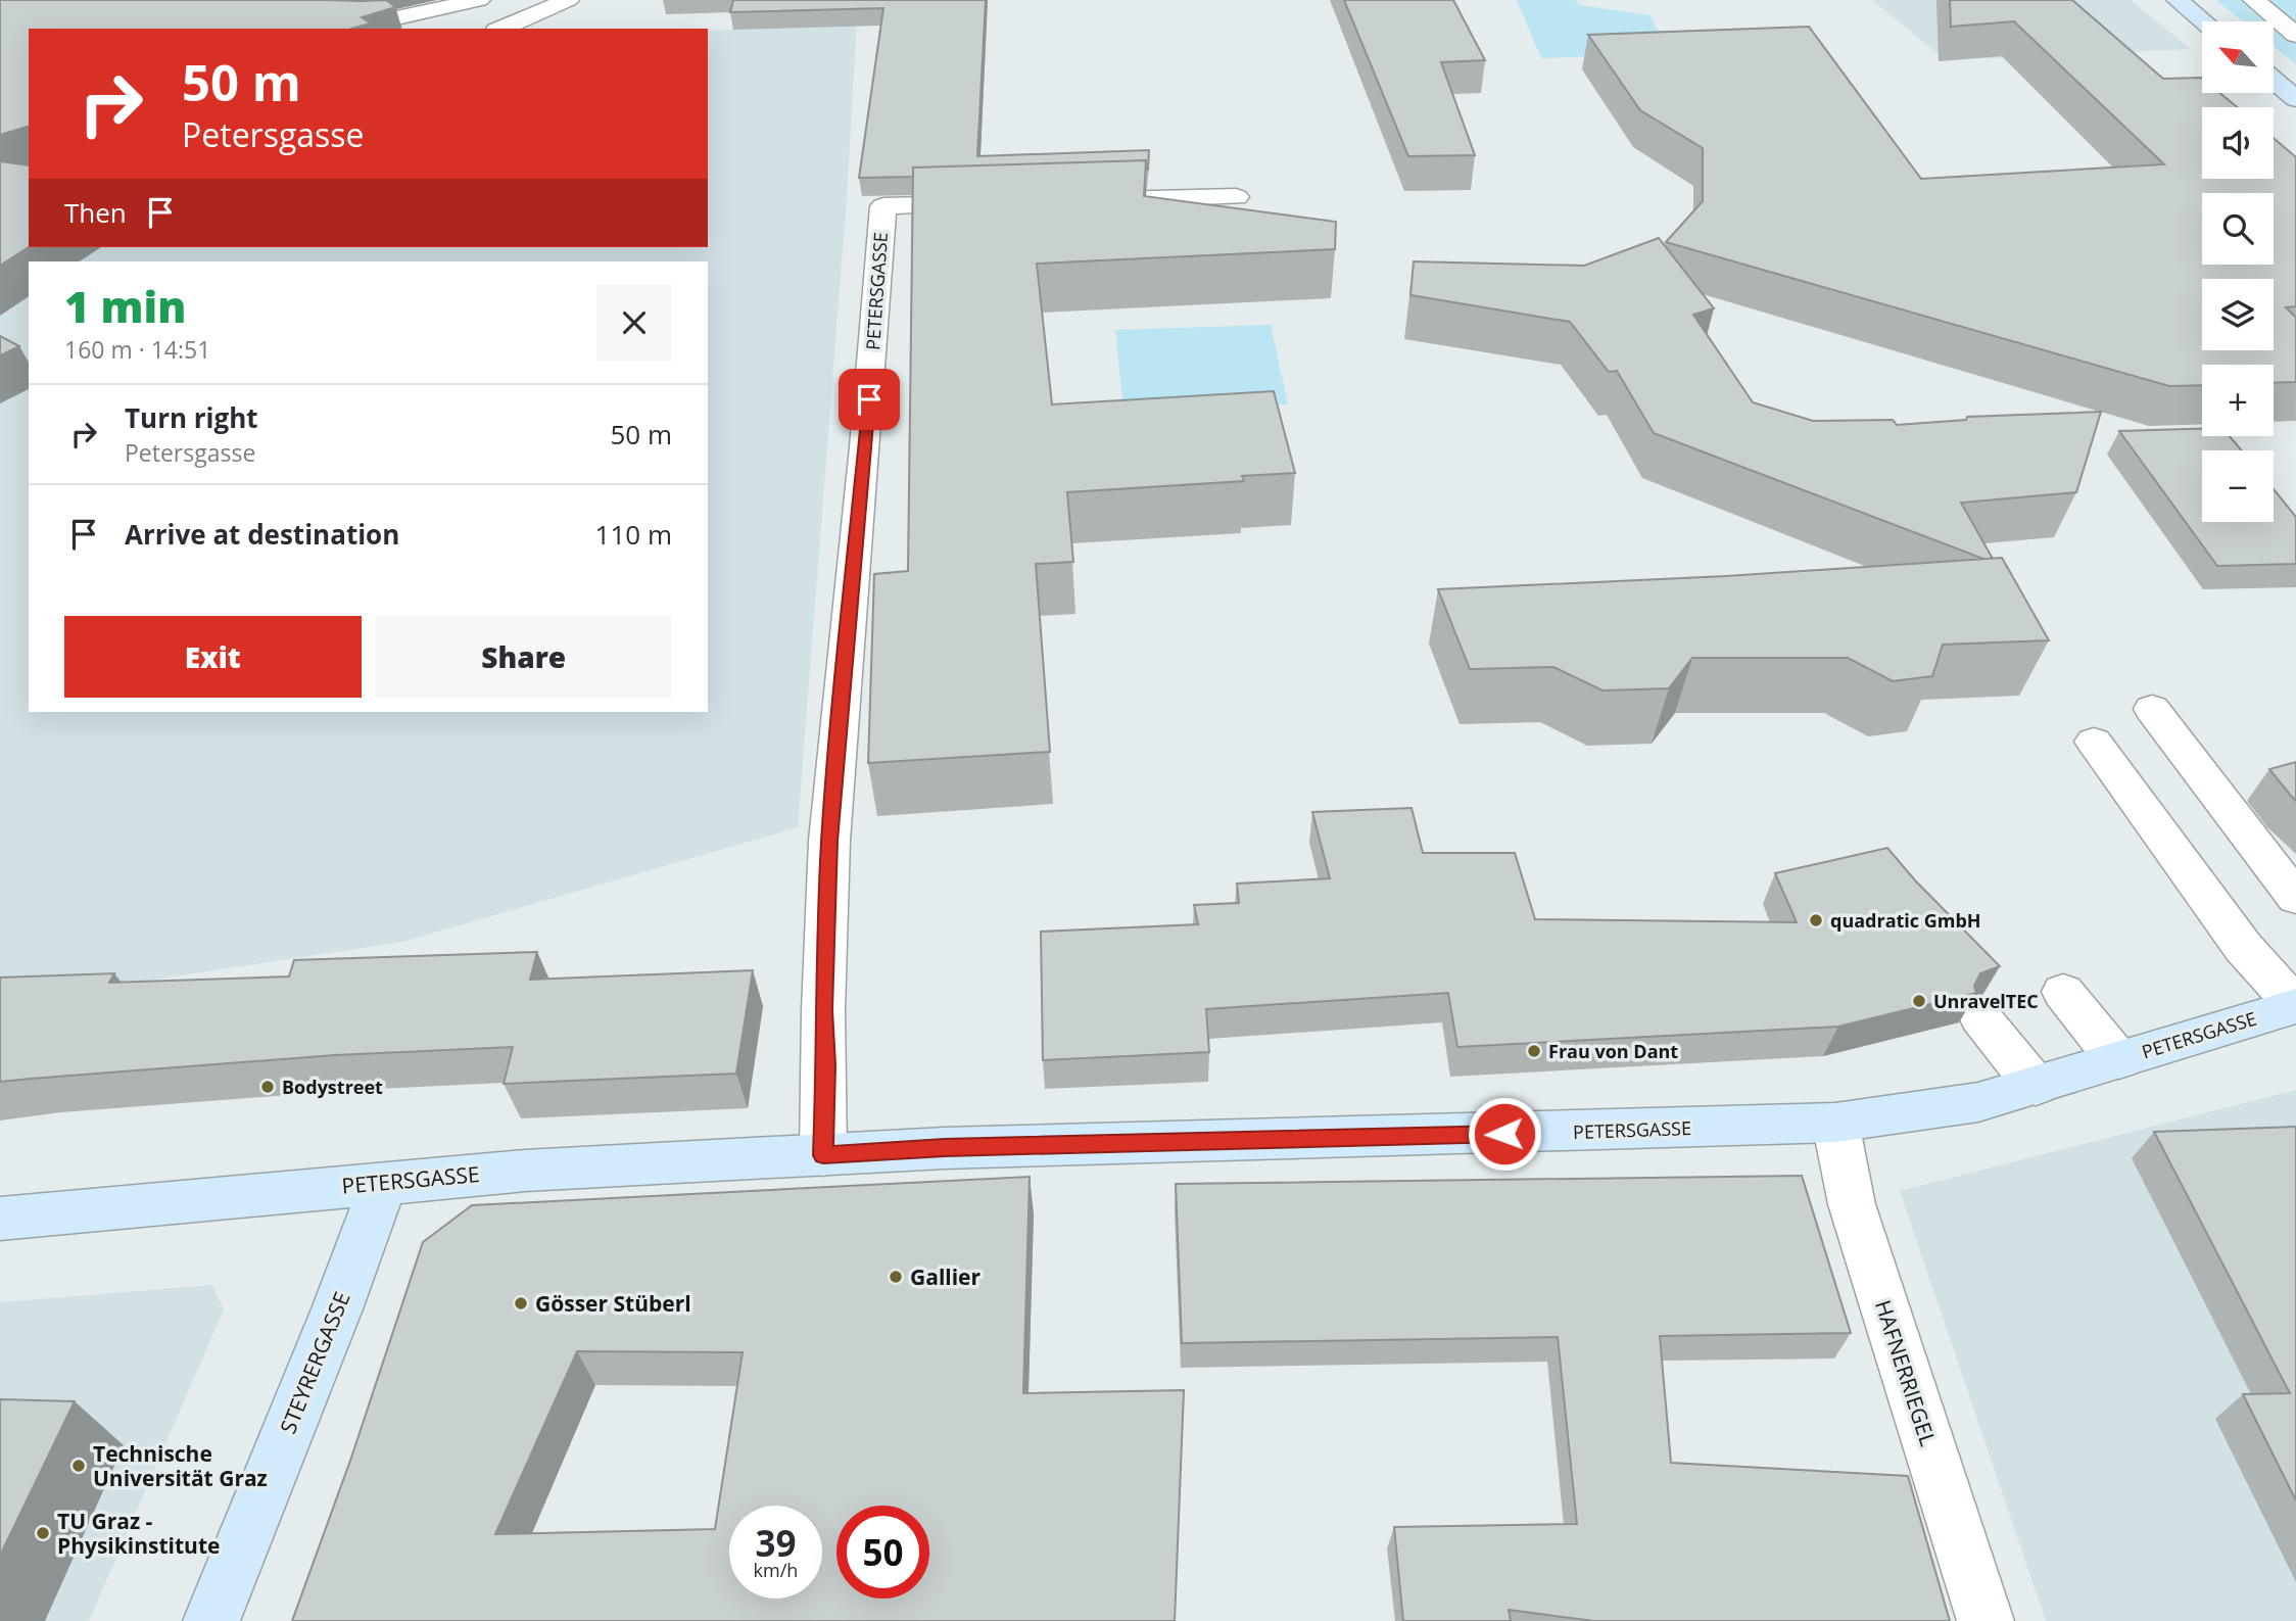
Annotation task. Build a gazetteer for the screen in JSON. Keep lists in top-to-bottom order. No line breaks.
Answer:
{"streets":{"main road":["PETERSGASSE","STEYRERGASSE"],"street":["HAFNERRIEGEL"]},"crossings":[["PETERSGASSE","STEYRERGASSE"],["PETERSGASSE","HAFNERRIEGEL"]],"places":["quadratic GmbH","UnravelTEC","Frau von Dant","Bodystreet","Gallier","Gösser Stüberl","Technische Universität Graz","TU Graz - Physikinstitute"],"north":"top left","page":{"map_buttons":["+","−"],"turn":["50 m","Petersgasse"],"then":"Then","heading":["1 min","160 m · 14:51"],"list":[{"name":"Turn right","note":"Petersgasse","value":"50 m"},{"name":"Arrive at destination","value":"110 m"}],"buttons":["Exit","Share"],"speed":"39 km/h","limit":"50"}}
